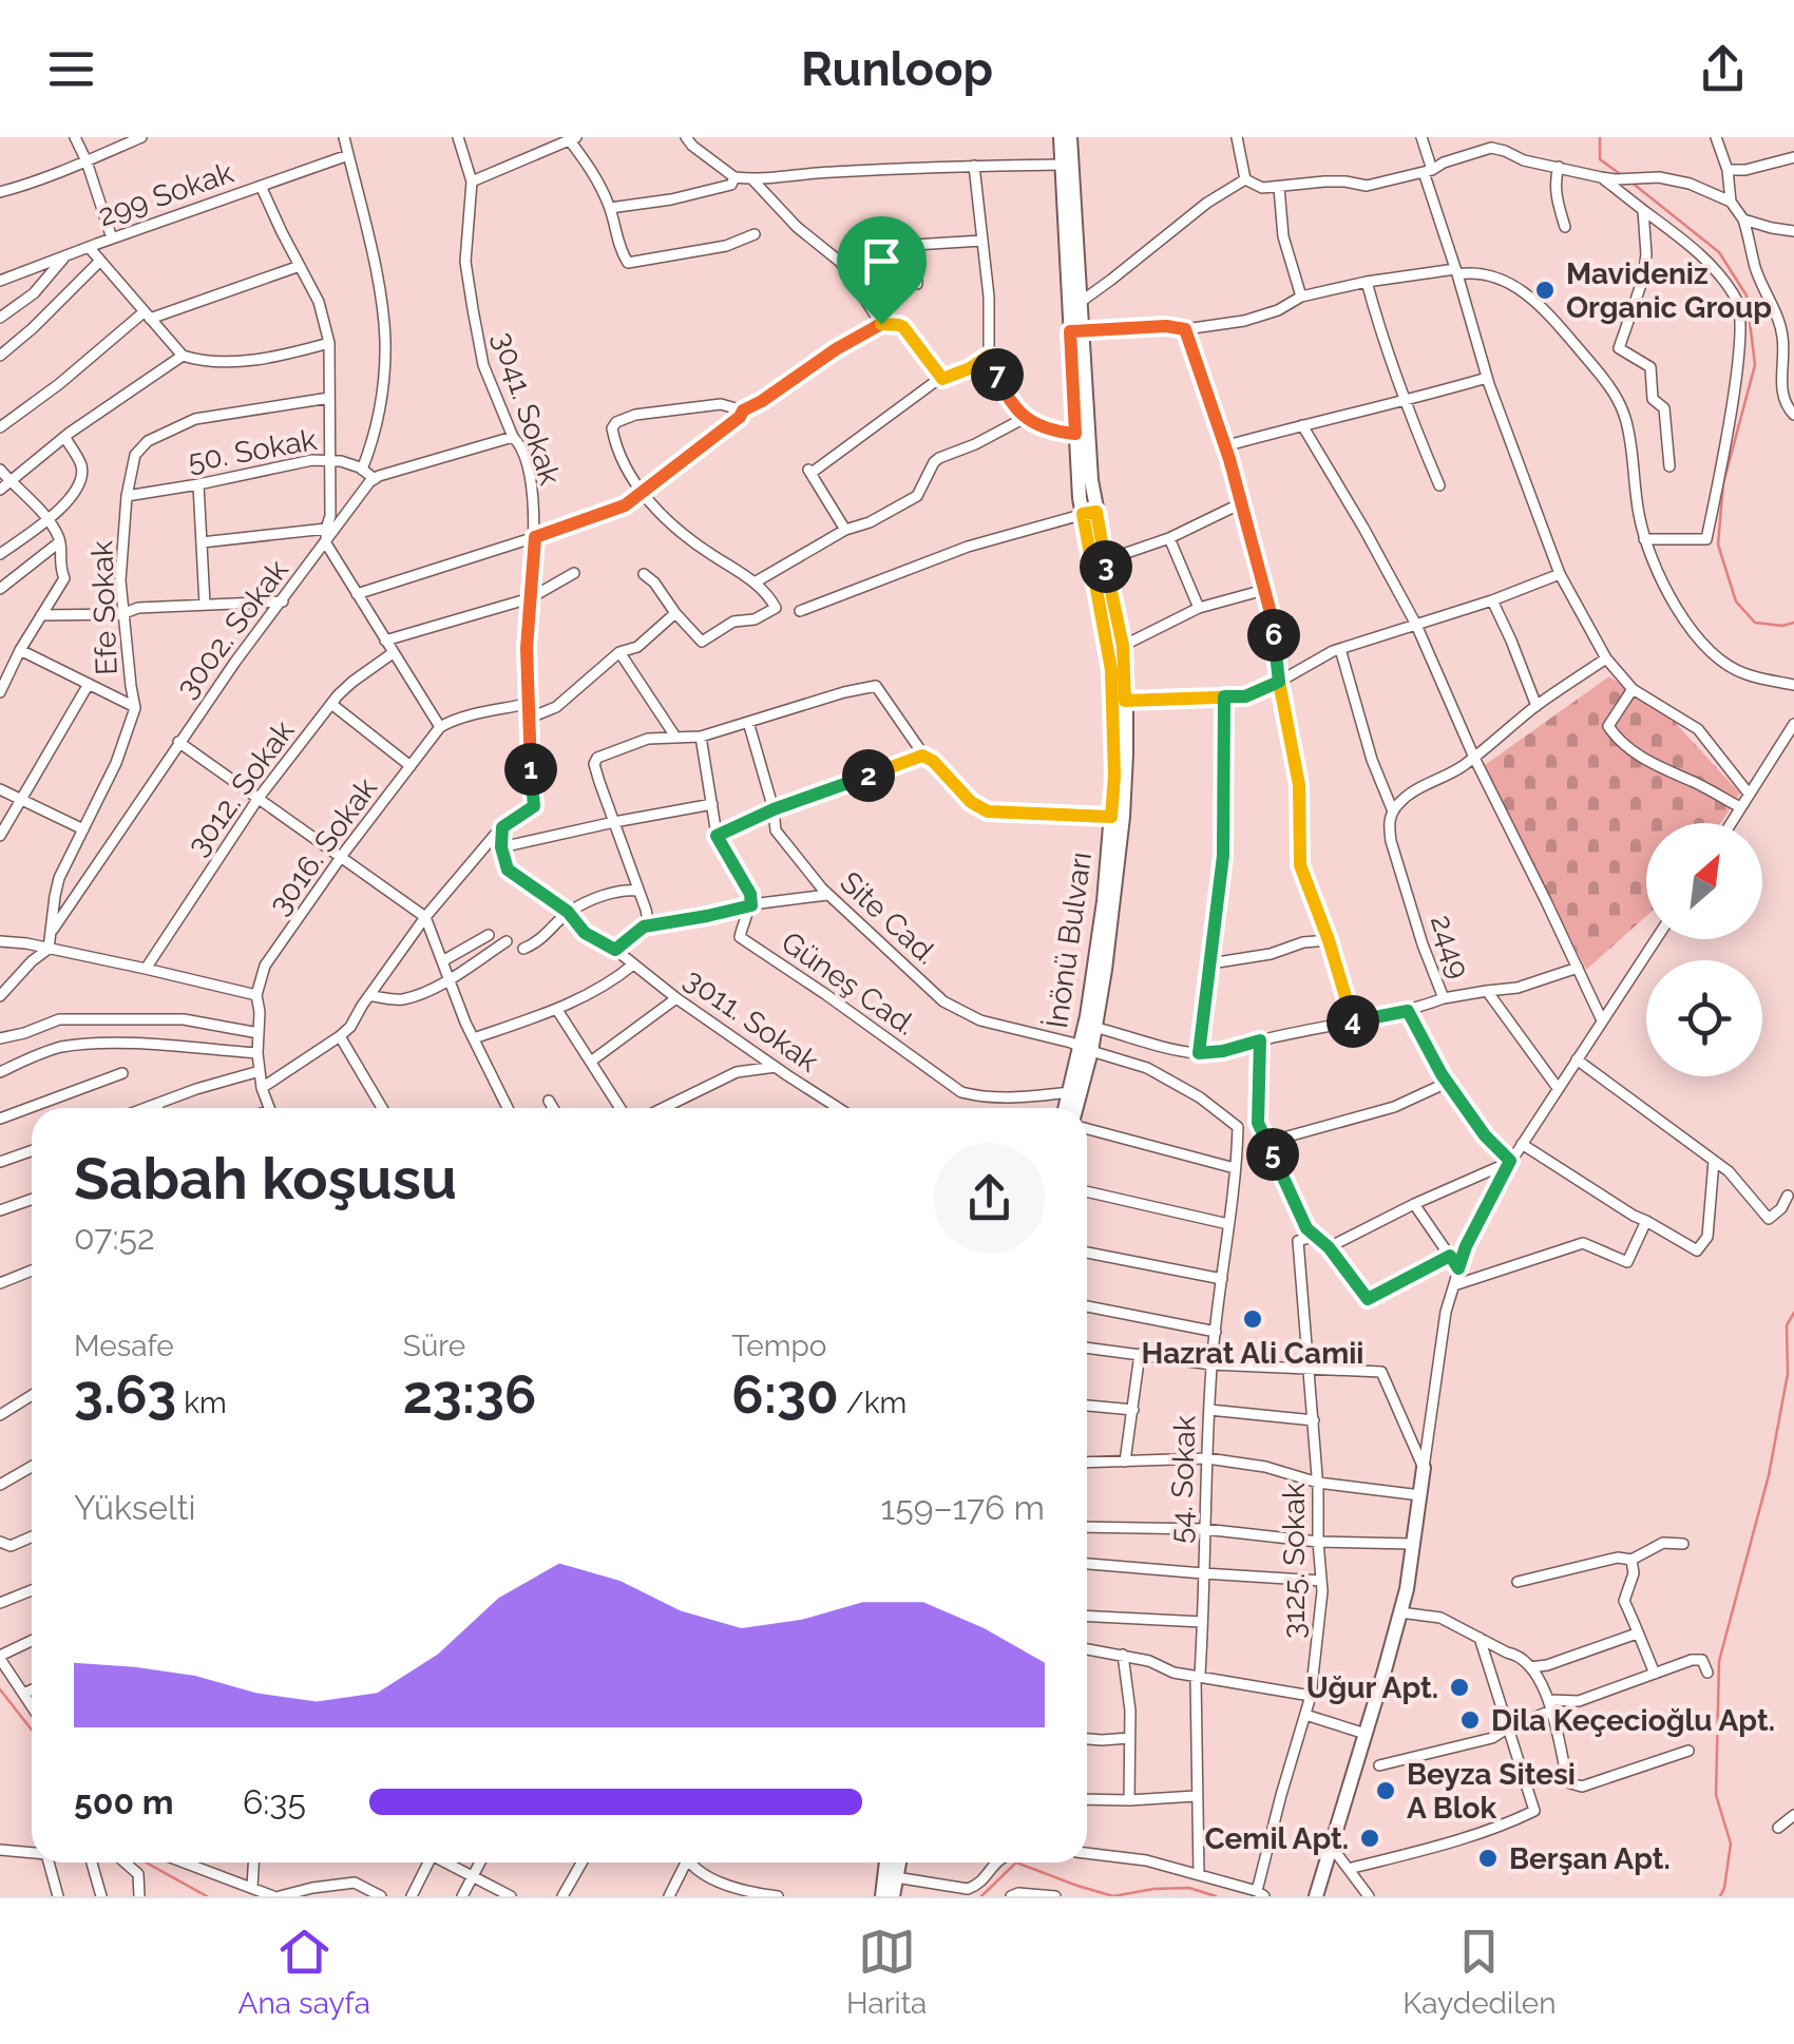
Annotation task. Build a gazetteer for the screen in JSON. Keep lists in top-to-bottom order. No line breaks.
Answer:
{"streets":{"main road":["İnönü Bulvarı"],"street":["299 Sokak","3041. Sokak","50. Sokak","Efe Sokak","3002. Sokak","3012. Sokak","3016. Sokak","Site Cad.","2449","Güneş Cad.","3011. Sokak","54. Sokak","3125. Sokak"]},"crossings":[["3041. Sokak","3016. Sokak"],["50. Sokak","Efe Sokak"],["50. Sokak","3002. Sokak"],["Efe Sokak","3002. Sokak"],["Site Cad.","İnönü Bulvarı"],["İnönü Bulvarı","2449"],["İnönü Bulvarı","Güneş Cad."]],"places":["Mavideniz Organic Group","Hazrat Ali Camii","Uğur Apt.","Dila Keçecioğlu Apt.","Beyza Sitesi A Blok","Cemil Apt.","Berşan Apt."],"north":"top right","page":{"header":"Runloop","pins":["7","3","6","1","2","4","5"],"heading":["Sabah koşusu","07:52"],"stats":[["Mesafe","3.63 km"],["Süre","23:36"],["Tempo","6:30 /km"]],"chart":["Yükselti","159–176 m"],"list":[{"name":"500 m","note":"6:35"}],"tabs":["Ana sayfa","Harita","Kaydedilen"]}}
